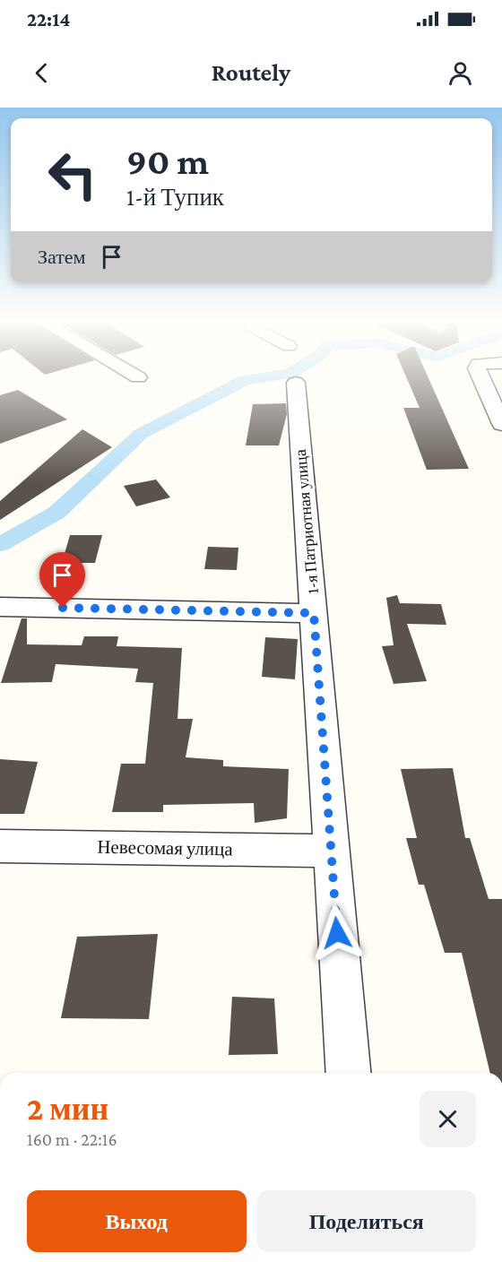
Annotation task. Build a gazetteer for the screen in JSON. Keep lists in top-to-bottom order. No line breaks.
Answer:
{"streets":{"street":["1-я Патриотная улица","Невесомая улица"]},"crossings":[["1-я Патриотная улица","Невесомая улица"]],"page":{"status":"22:14","header":"Routely","turn":["90 m","1-й Тупик"],"then":"Затем","heading":["2 мин","160 m · 22:16"],"buttons":["Выход","Поделиться"]}}
